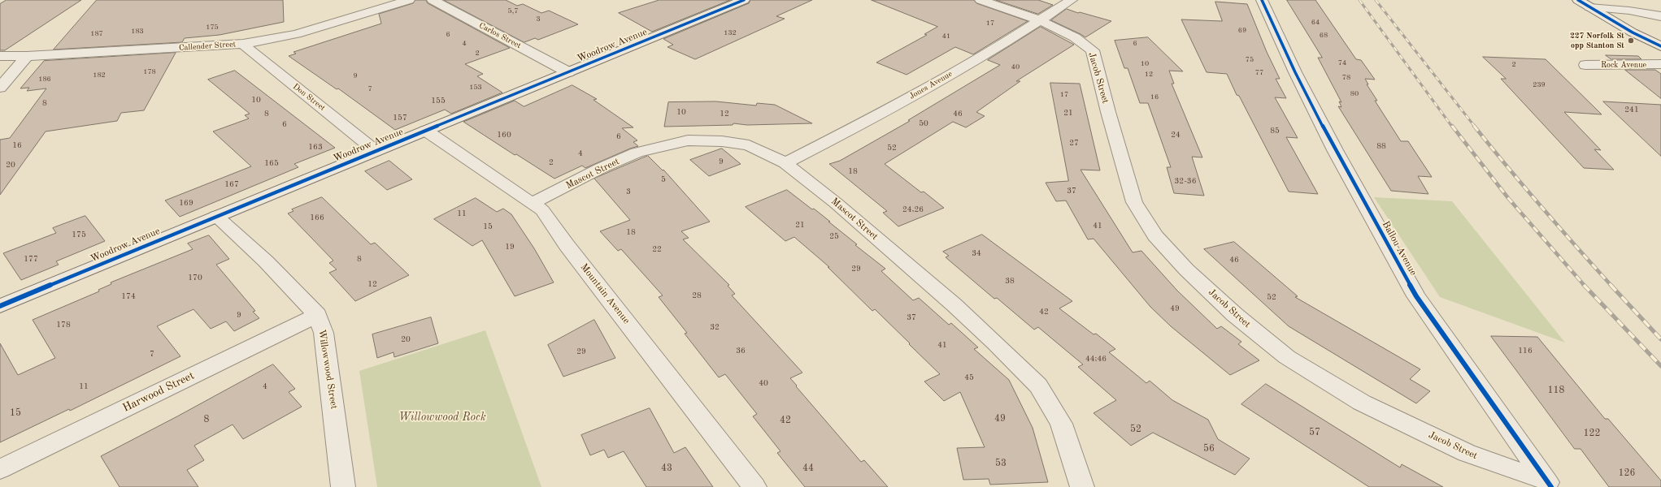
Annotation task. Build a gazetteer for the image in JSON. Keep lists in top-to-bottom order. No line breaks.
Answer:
{"streets":{"street":["Carlos Street","Woodrow Avenue","Callender Street","Rock Avenue","Jacob Street","Jones Avenue","Don Street","Mascot Street","Ballou Avenue","Mountain Avenue","Willowwood Street","Harwood Street"]},"crossings":[["Carlos Street","Woodrow Avenue"],["Woodrow Avenue","Don Street"],["Woodrow Avenue","Mountain Avenue"],["Woodrow Avenue","Willowwood Street"],["Callender Street","Don Street"],["Jacob Street","Jones Avenue"],["Jacob Street","Ballou Avenue"],["Jones Avenue","Mascot Street"],["Mascot Street","Mountain Avenue"],["Willowwood Street","Harwood Street"]],"parks":["Willowwood Rock"],"places":["227 Norfolk St opp Stanton St"],"house_numbers":["5,7","3","64","17","175","69","183","132","187","6","68","41","4","6","2","75","74","10","2","40","178","77","12","182","9","78","186","239","153","7","80","17","16","10","155","8","241","10","21","8","12","46","157","50","6","85","160","24","6","27","16","88","163","52","4","9","2","165","20","18","5","32-36","167","37","3","169","24,26","11","166","21","41","15","18","175","25","19","22","34","177","8","46","29","170","38","12","28","174","52","49","42","9","37","178","32","20","41","36","116","29","7","44;46","45","40","11","4","118","15","49","8","42","52","57","122","56","53","43","44","126"]}
